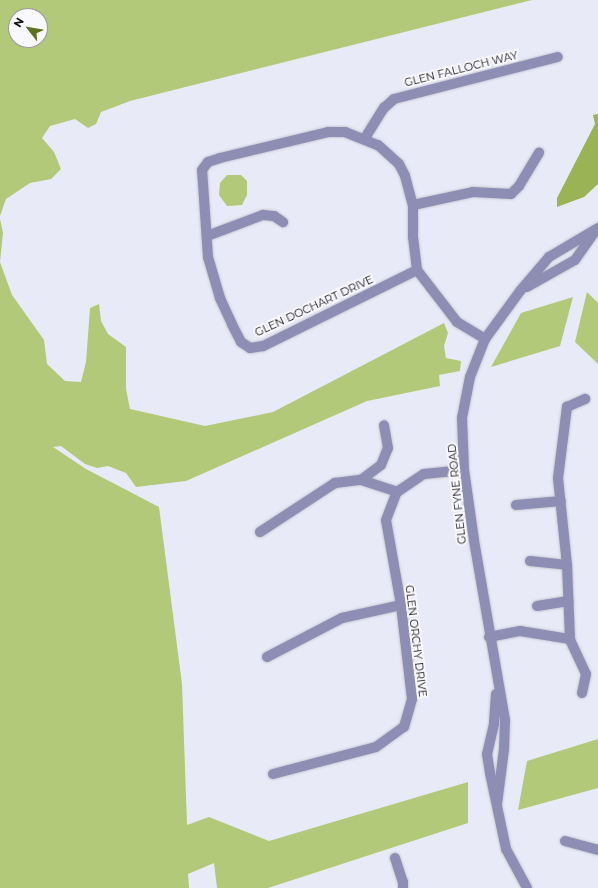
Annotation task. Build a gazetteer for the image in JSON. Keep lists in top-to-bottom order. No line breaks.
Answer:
{"streets":{"street":["GLEN FALLOCH WAY","GLEN DOCHART DRIVE","GLEN FYNE ROAD","GLEN ORCHY DRIVE"]},"crossings":[["GLEN FALLOCH WAY","GLEN DOCHART DRIVE"],["GLEN DOCHART DRIVE","GLEN FYNE ROAD"]],"north":"top left"}
